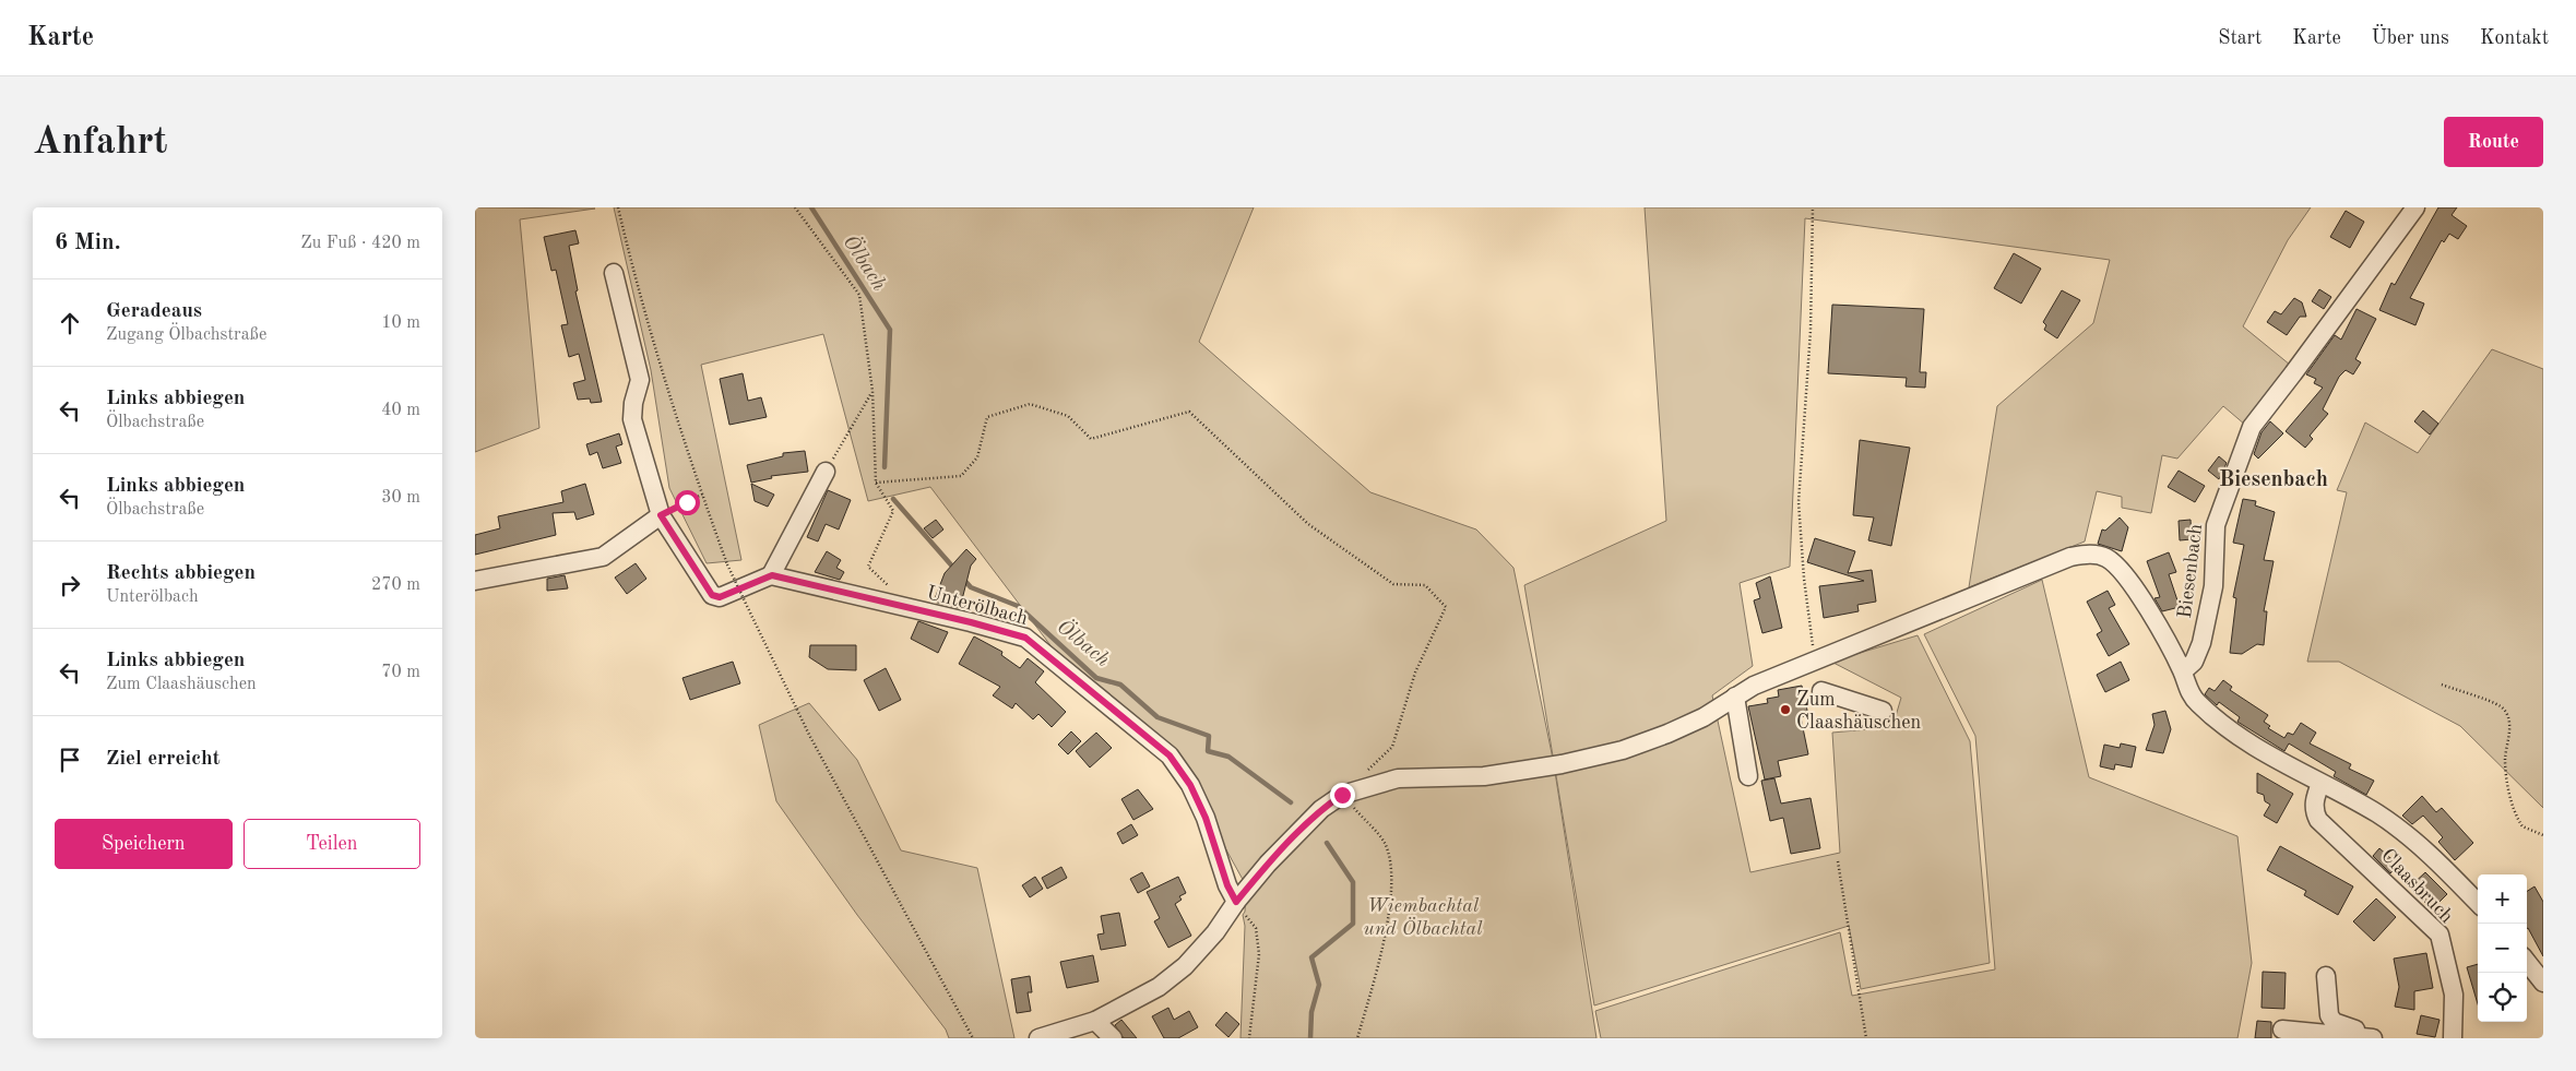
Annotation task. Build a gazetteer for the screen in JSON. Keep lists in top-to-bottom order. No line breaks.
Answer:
{"streets":{"street":["Biesenbach","Unterölbach","Claasbruch"]},"districts":["Biesenbach"],"water":["Ölbach"],"parks":["Wiembachtal und Ölbachtal"],"places":["Zum Claashäuschen"],"page":{"header":"Karte","nav":["Start","Karte","Über uns","Kontakt"],"buttons":["Route",["Speichern","Teilen"]],"title":"Anfahrt","heading":["6 Min.","Zu Fuß · 420 m"],"list":[["Geradeaus","Zugang Ölbachstraße","10 m"],["Links abbiegen","Ölbachstraße","40 m"],["Links abbiegen","Ölbachstraße","30 m"],["Rechts abbiegen","Unterölbach","270 m"],["Links abbiegen","Zum Claashäuschen","70 m"],"Ziel erreicht"],"map_buttons":["+","−"]}}
